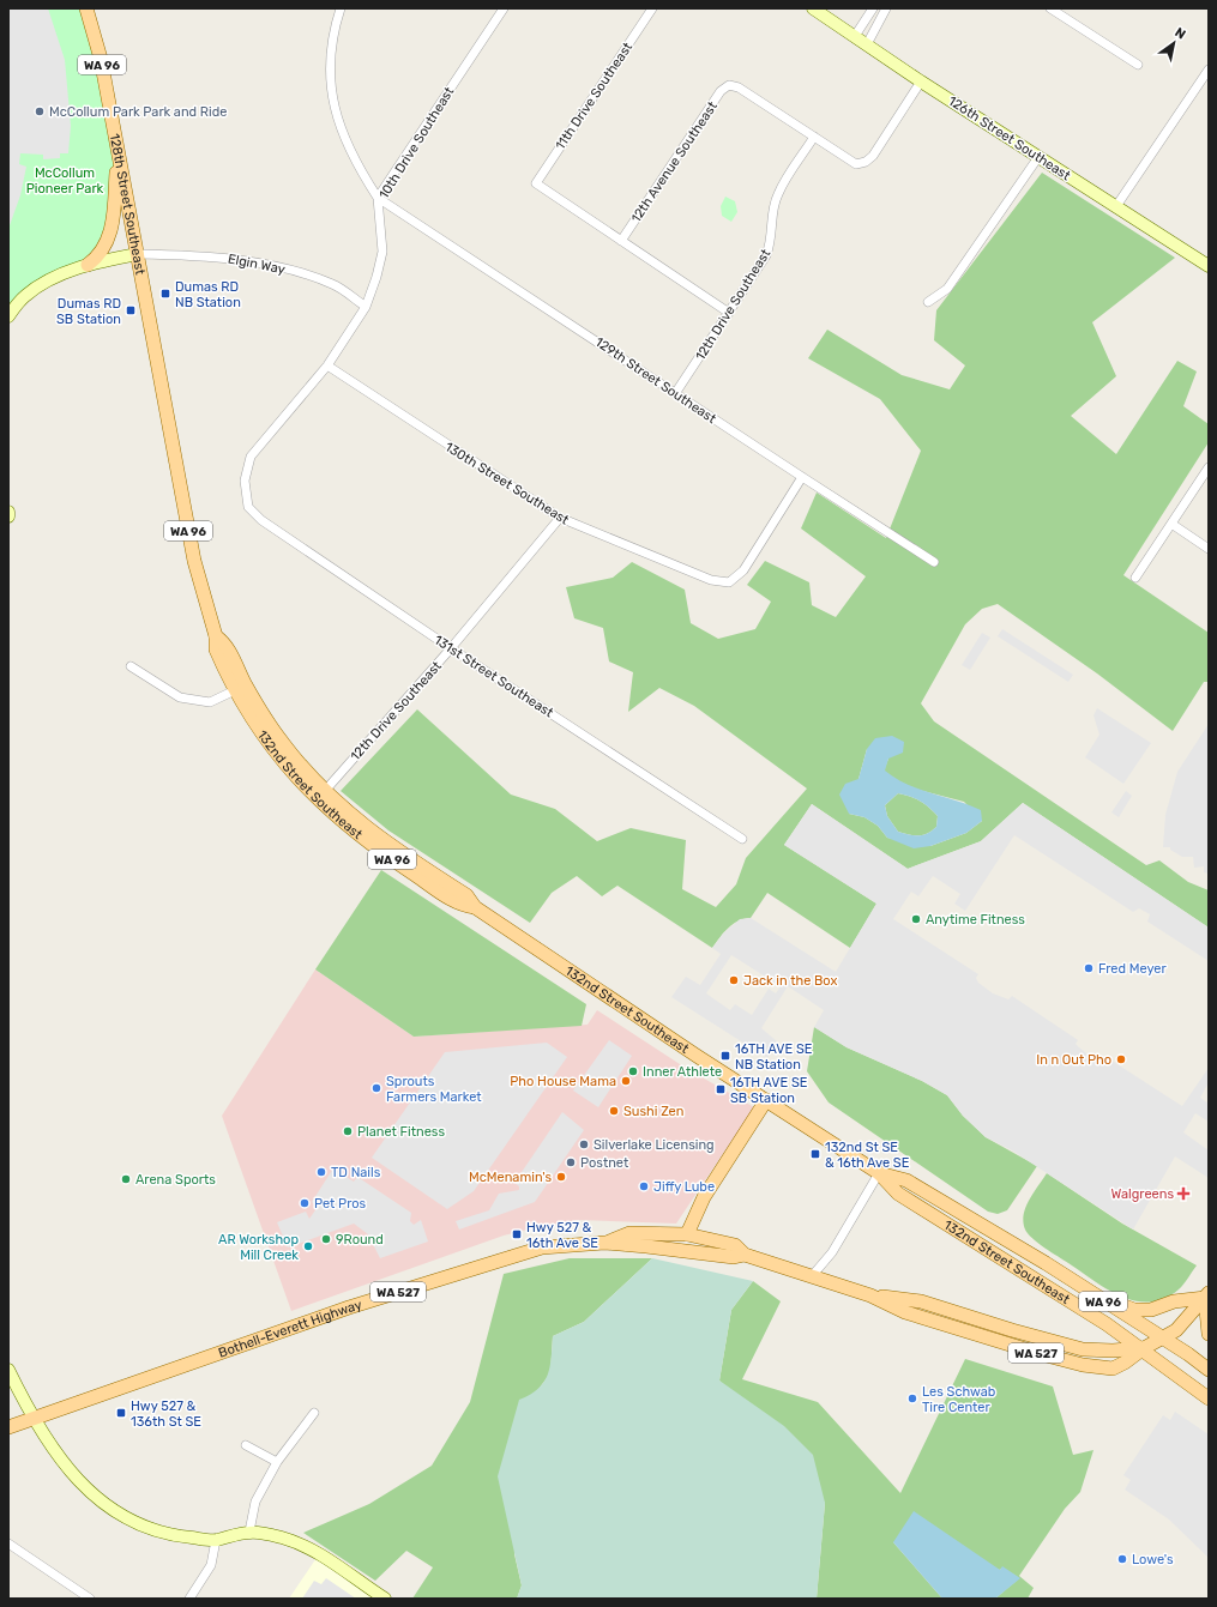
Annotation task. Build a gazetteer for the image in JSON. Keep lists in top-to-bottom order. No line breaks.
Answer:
{"streets":{"main road":["WA 96","128th Street Southeast","132nd Street Southeast","WA 527","Bothell-Everett Highway"],"street":["11th Drive Southeast","126th Street Southeast","10th Drive Southeast","12th Avenue Southeast","Elgin Way","12th Drive Southeast","129th Street Southeast","130th Street Southeast","131st Street Southeast"]},"crossings":[["11th Drive Southeast","12th Avenue Southeast"],["10th Drive Southeast","Elgin Way"],["10th Drive Southeast","129th Street Southeast"],["10th Drive Southeast","130th Street Southeast"],["10th Drive Southeast","131st Street Southeast"],["12th Avenue Southeast","12th Drive Southeast"],["128th Street Southeast","Elgin Way"],["128th Street Southeast","132nd Street Southeast"],["12th Drive Southeast","129th Street Southeast"],["12th Drive Southeast","130th Street Southeast"],["12th Drive Southeast","131st Street Southeast"],["12th Drive Southeast","132nd Street Southeast"],["129th Street Southeast","130th Street Southeast"],["132nd Street Southeast","Bothell-Everett Highway"]],"parks":["McCollum Pioneer Park"],"places":{"other":["McCollum Park Park and Ride","Anytime Fitness","Fred Meyer","Jack in the Box","In n Out Pho","Inner Athlete","Pho House Mama","Sprouts Farmers Market","Sushi Zen","Planet Fitness","Silverlake Licensing","Postnet","TD Nails","McMenamin's","Arena Sports","Jiffy Lube","Pet Pros","9Round","AR Workshop Mill Creek","Les Schwab Tire Center","Lowe's"],"transit":["Dumas RD NB Station","Dumas RD SB Station","16TH AVE SE NB Station","16TH AVE SE SB Station","132nd St SE & 16th Ave SE","Hwy 527 & 16th Ave SE","Hwy 527 & 136th St SE"],"health":["Walgreens"]},"north":"top right"}
